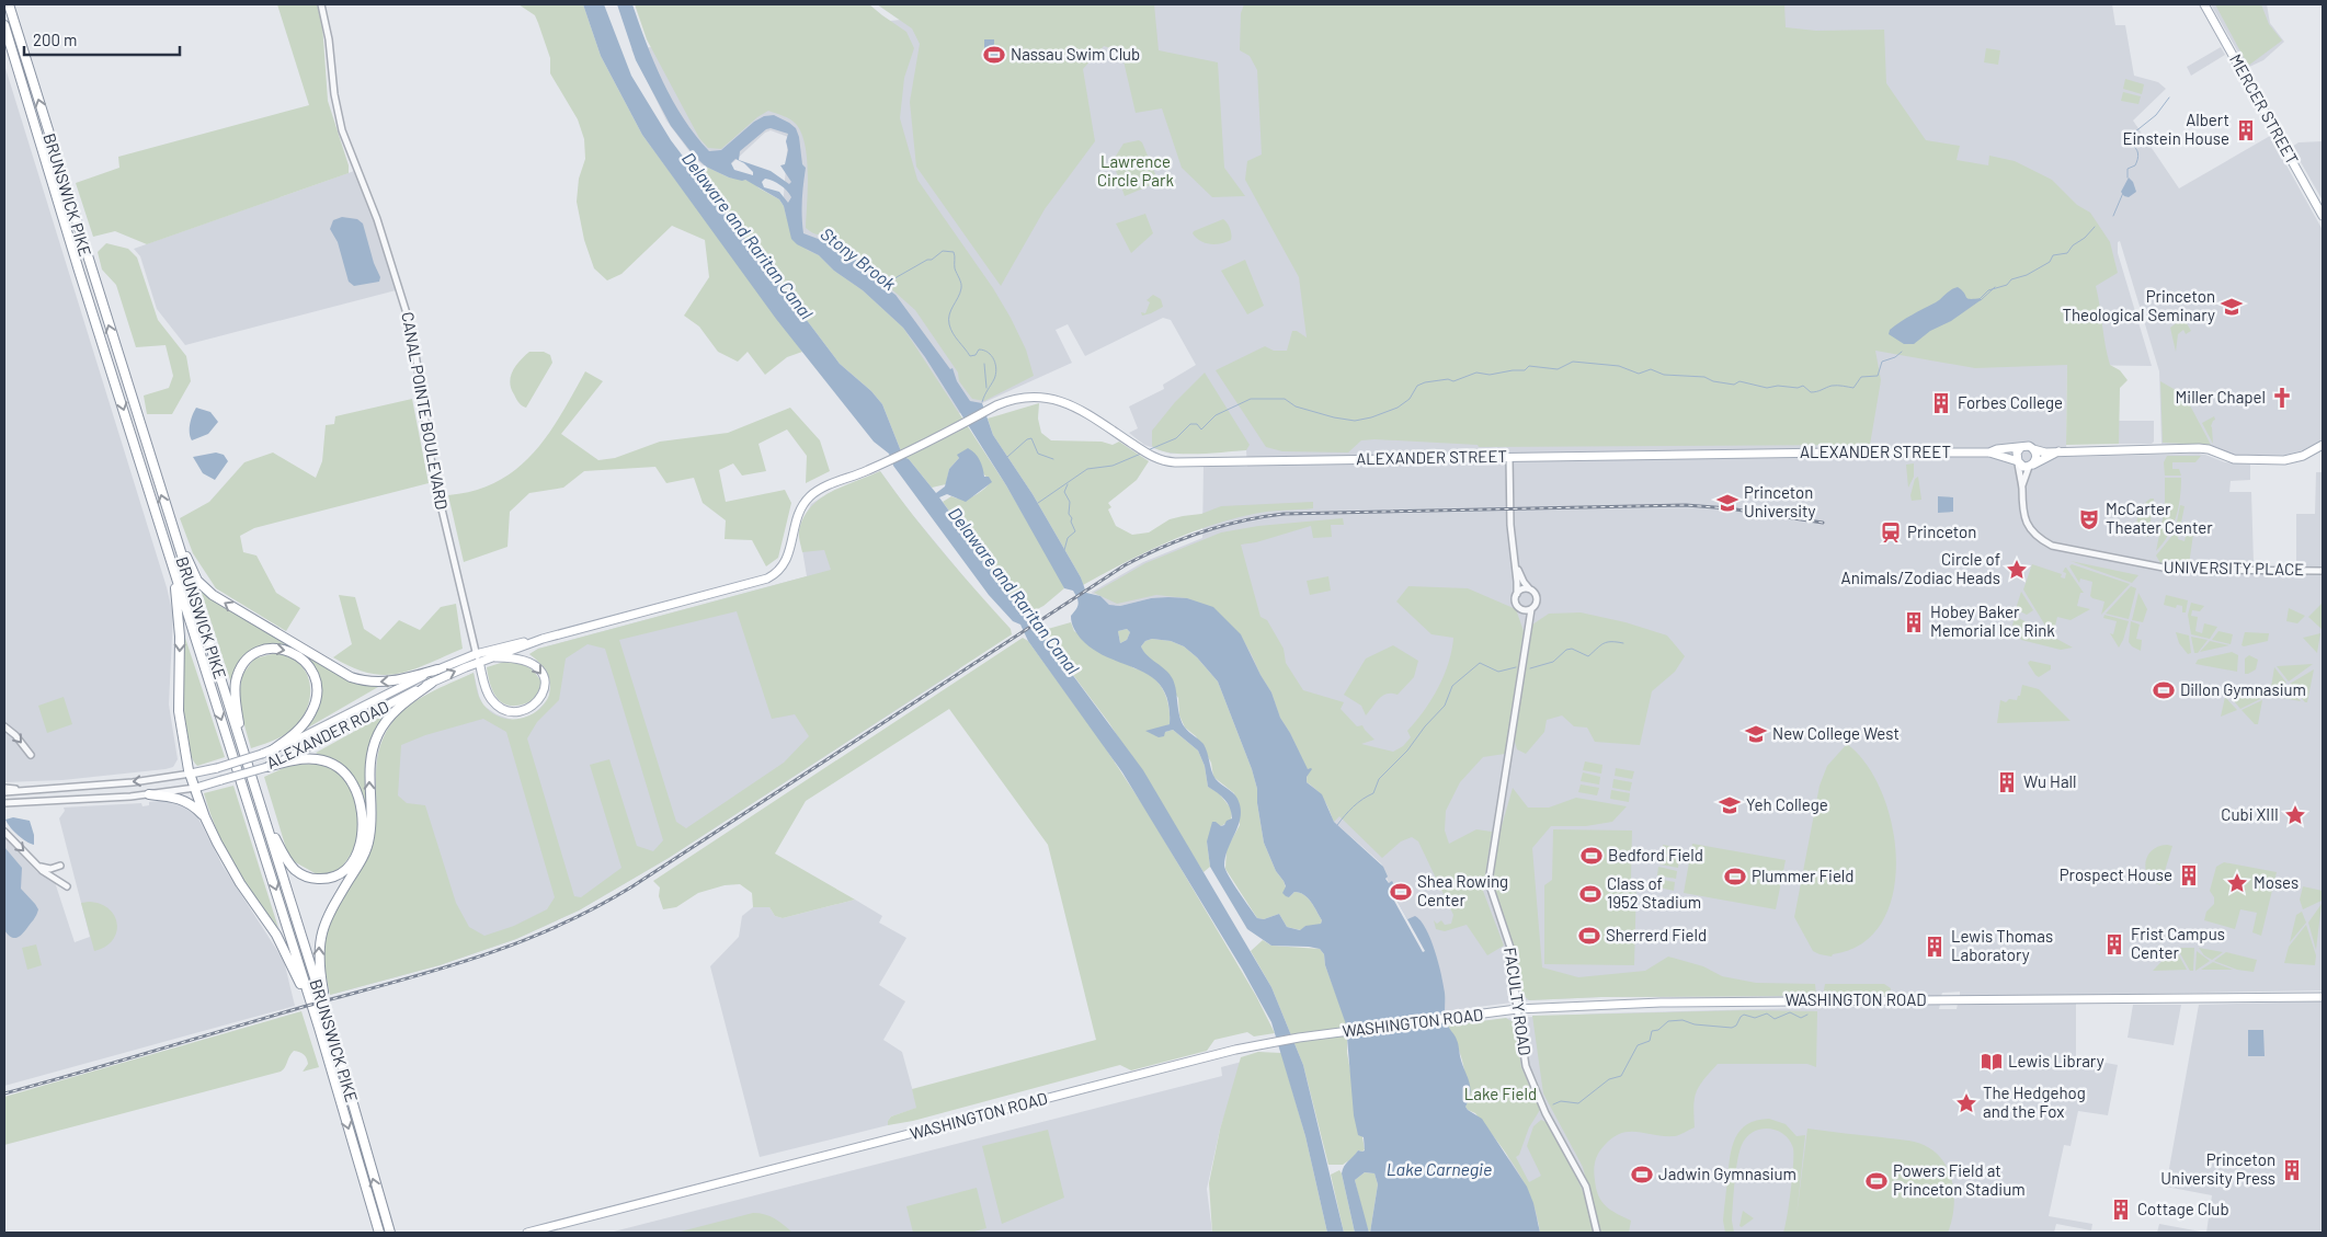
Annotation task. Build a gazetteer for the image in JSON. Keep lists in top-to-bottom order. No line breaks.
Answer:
{"streets":{"highway":["BRUNSWICK PIKE"],"main road":["MERCER STREET","ALEXANDER STREET","ALEXANDER ROAD","WASHINGTON ROAD"],"street":["CANAL POINTE BOULEVARD","UNIVERSITY PLACE","FACULTY ROAD"]},"crossings":[["CANAL POINTE BOULEVARD","ALEXANDER ROAD"],["ALEXANDER STREET","UNIVERSITY PLACE"],["ALEXANDER STREET","ALEXANDER ROAD"],["WASHINGTON ROAD","FACULTY ROAD"]],"water":["Delaware and Raritan Canal","Stony Brook","Lake Carnegie"],"parks":["Lawrence Circle Park","Lake Field"],"places":{"sports":["Nassau Swim Club","Dillon Gymnasium","Bedford Field","Plummer Field","Shea Rowing Center","Class of 1952 Stadium","Sherrerd Field","Jadwin Gymnasium","Powers Field at Princeton Stadium"],"building":["Albert Einstein House","Forbes College","Hobey Baker Memorial Ice Rink","Wu Hall","Prospect House","Frist Campus Center","Lewis Thomas Laboratory","Princeton University Press","Cottage Club"],"school or university":["Princeton Theological Seminary","Princeton University","New College West","Yeh College"],"church":["Miller Chapel"],"theatre":["McCarter Theater Center"],"station":["Princeton"],"place":["Circle of Animals/Zodiac Heads","Cubi XIII","Moses","The Hedgehog and the Fox"],"library":["Lewis Library"]},"scale_bar":"200 m"}
